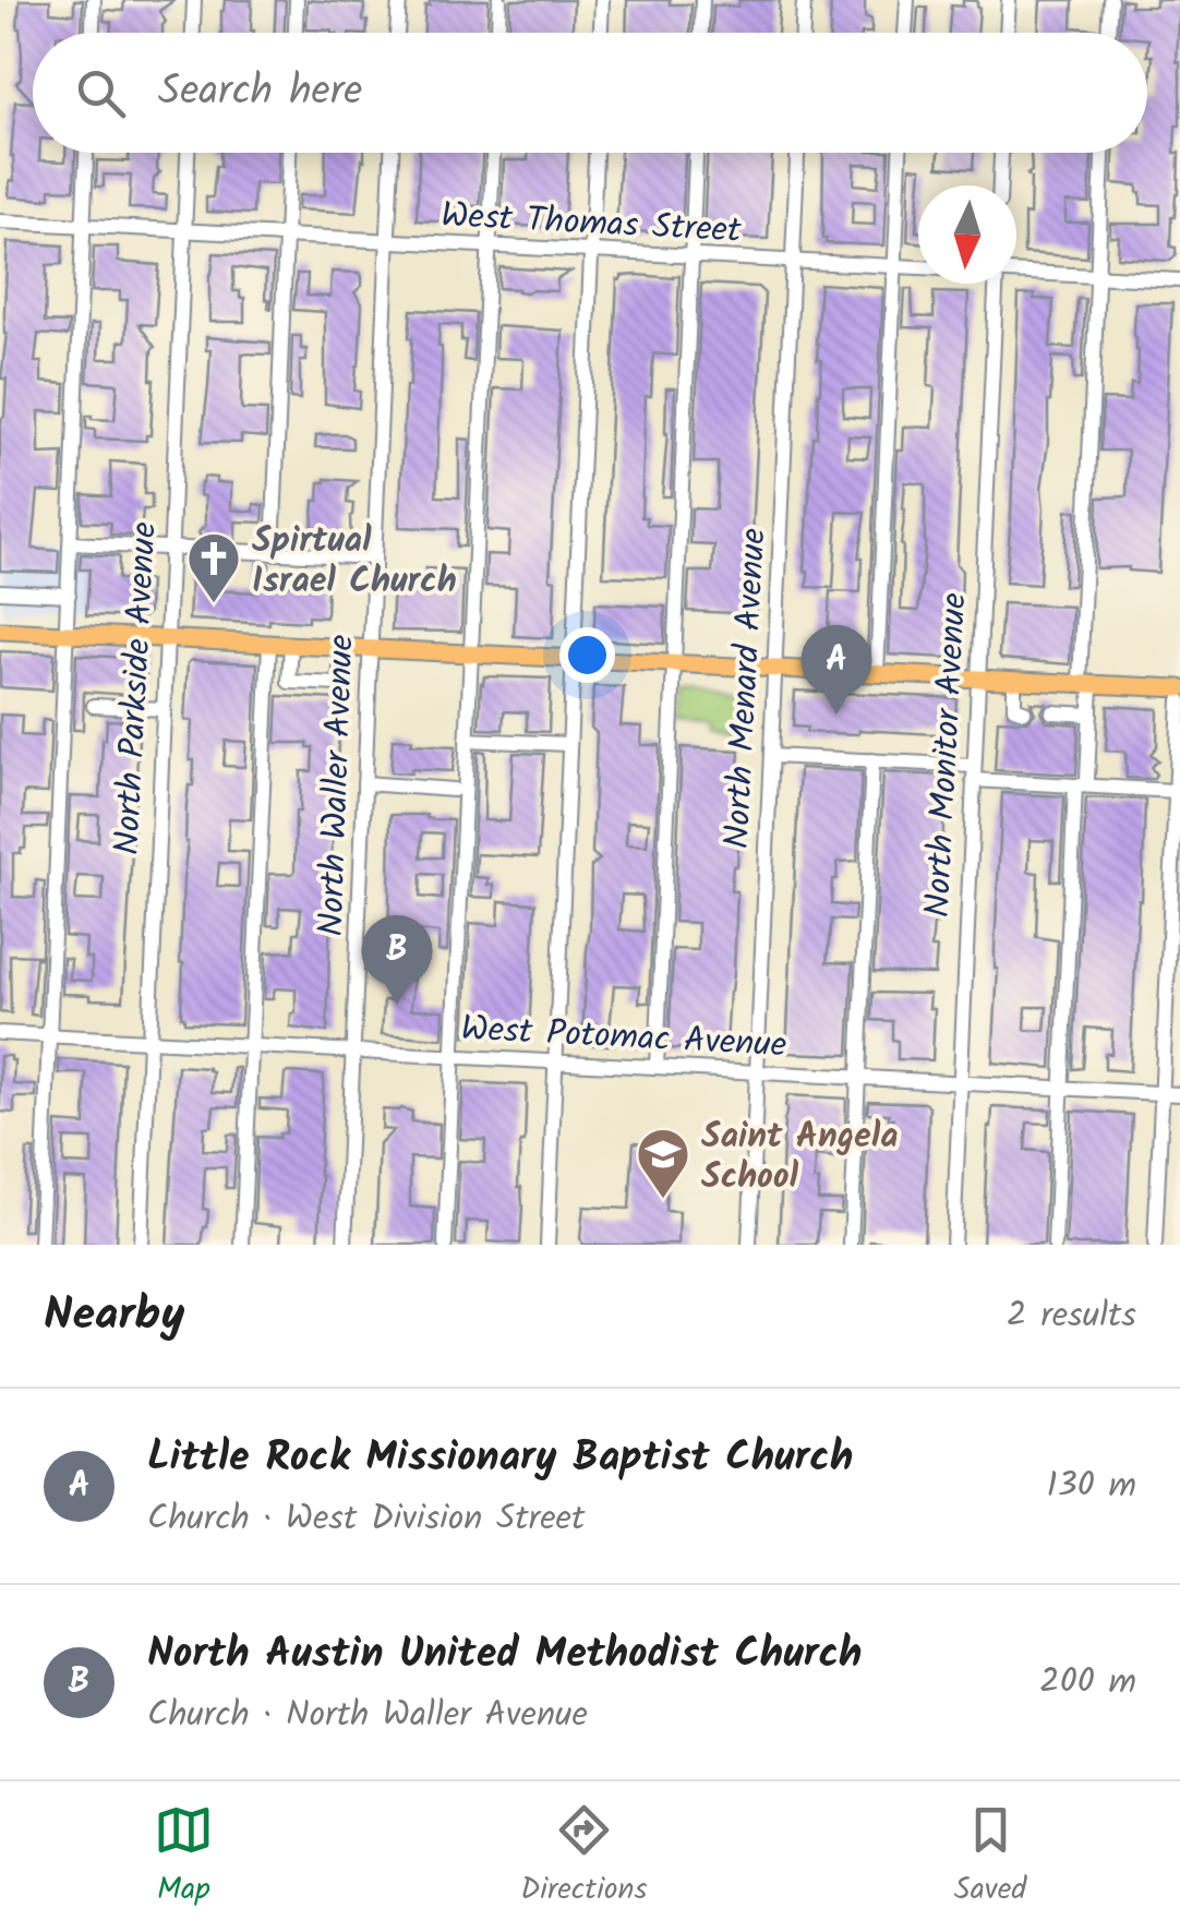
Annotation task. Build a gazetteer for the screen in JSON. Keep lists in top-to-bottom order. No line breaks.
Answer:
{"streets":{"street":["West Thomas Street","North Parkside Avenue","North Menard Avenue","North Monitor Avenue","North Waller Avenue","West Potomac Avenue"]},"crossings":[["West Thomas Street","North Parkside Avenue"],["West Thomas Street","North Menard Avenue"],["West Thomas Street","North Waller Avenue"],["North Parkside Avenue","West Potomac Avenue"],["North Menard Avenue","West Potomac Avenue"],["North Monitor Avenue","West Potomac Avenue"],["North Waller Avenue","West Potomac Avenue"]],"places":{"church":["Spirtual Israel Church"],"school or university":["Saint Angela School"]},"north":"bottom","page":{"search":"Search here","pins":["A","B"],"heading":["Nearby","2 results"],"list":[{"mark":"A","name":"Little Rock Missionary Baptist Church","note":"Church · West Division Street","value":"130 m"},{"mark":"B","name":"North Austin United Methodist Church","note":"Church · North Waller Avenue","value":"200 m"}],"nav":["Map","Directions","Saved"]}}
